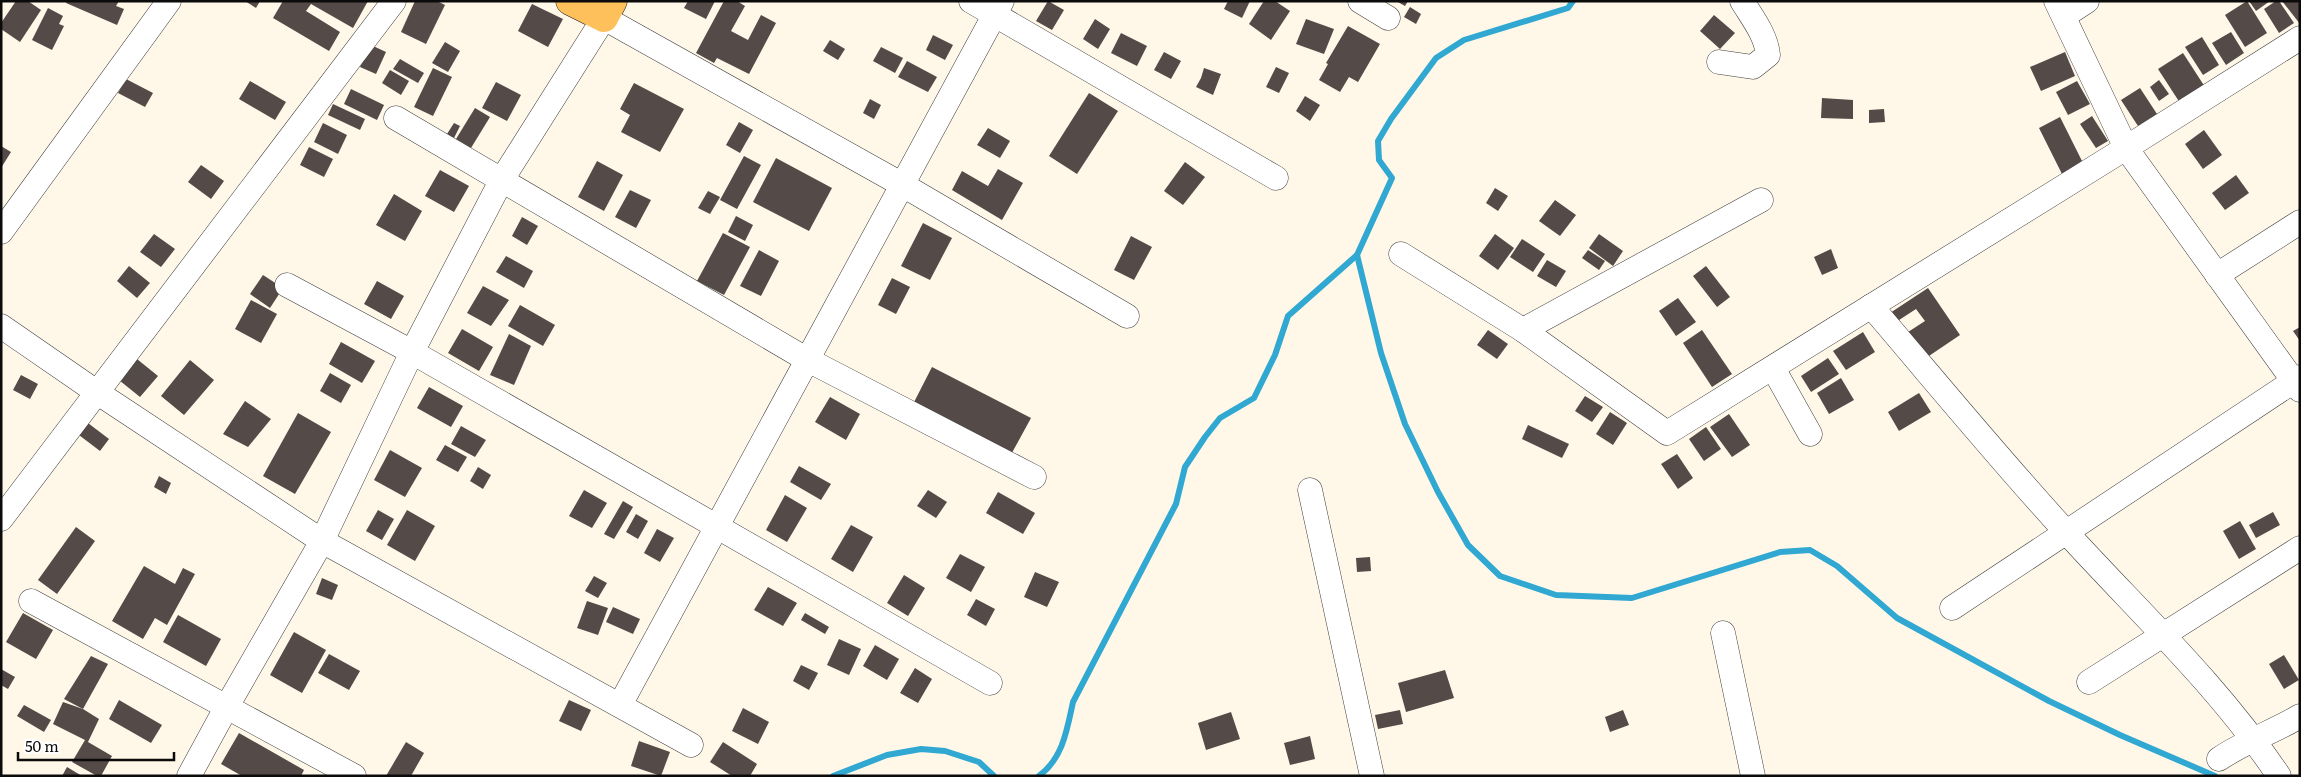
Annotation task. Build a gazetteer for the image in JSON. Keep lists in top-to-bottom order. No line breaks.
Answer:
{"scale_bar":"50 m"}
